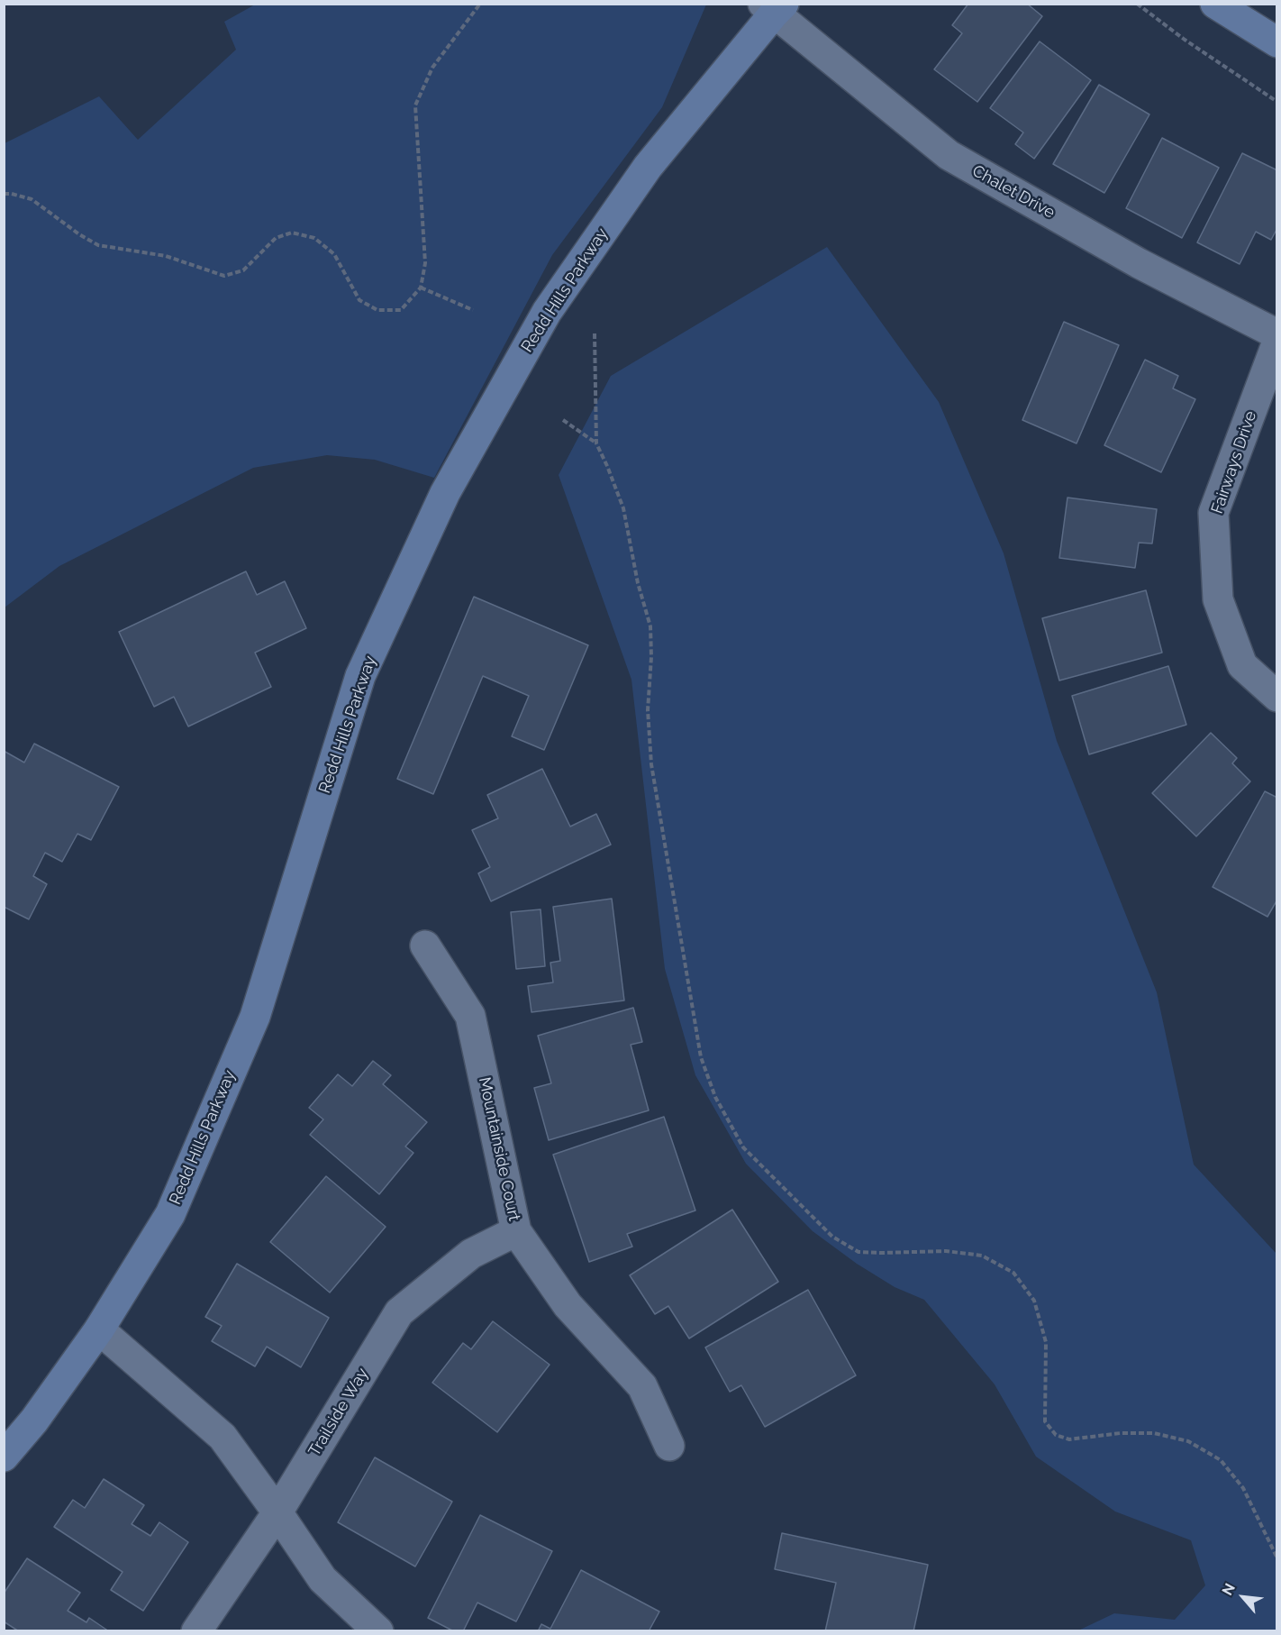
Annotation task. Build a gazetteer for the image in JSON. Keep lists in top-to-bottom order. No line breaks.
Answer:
{"streets":{"street":["Chalet Drive","Redd Hills Parkway","Fairways Drive","Mountainside Court","Trailside Way"]},"crossings":[["Chalet Drive","Redd Hills Parkway"],["Mountainside Court","Trailside Way"]],"north":"top left"}
